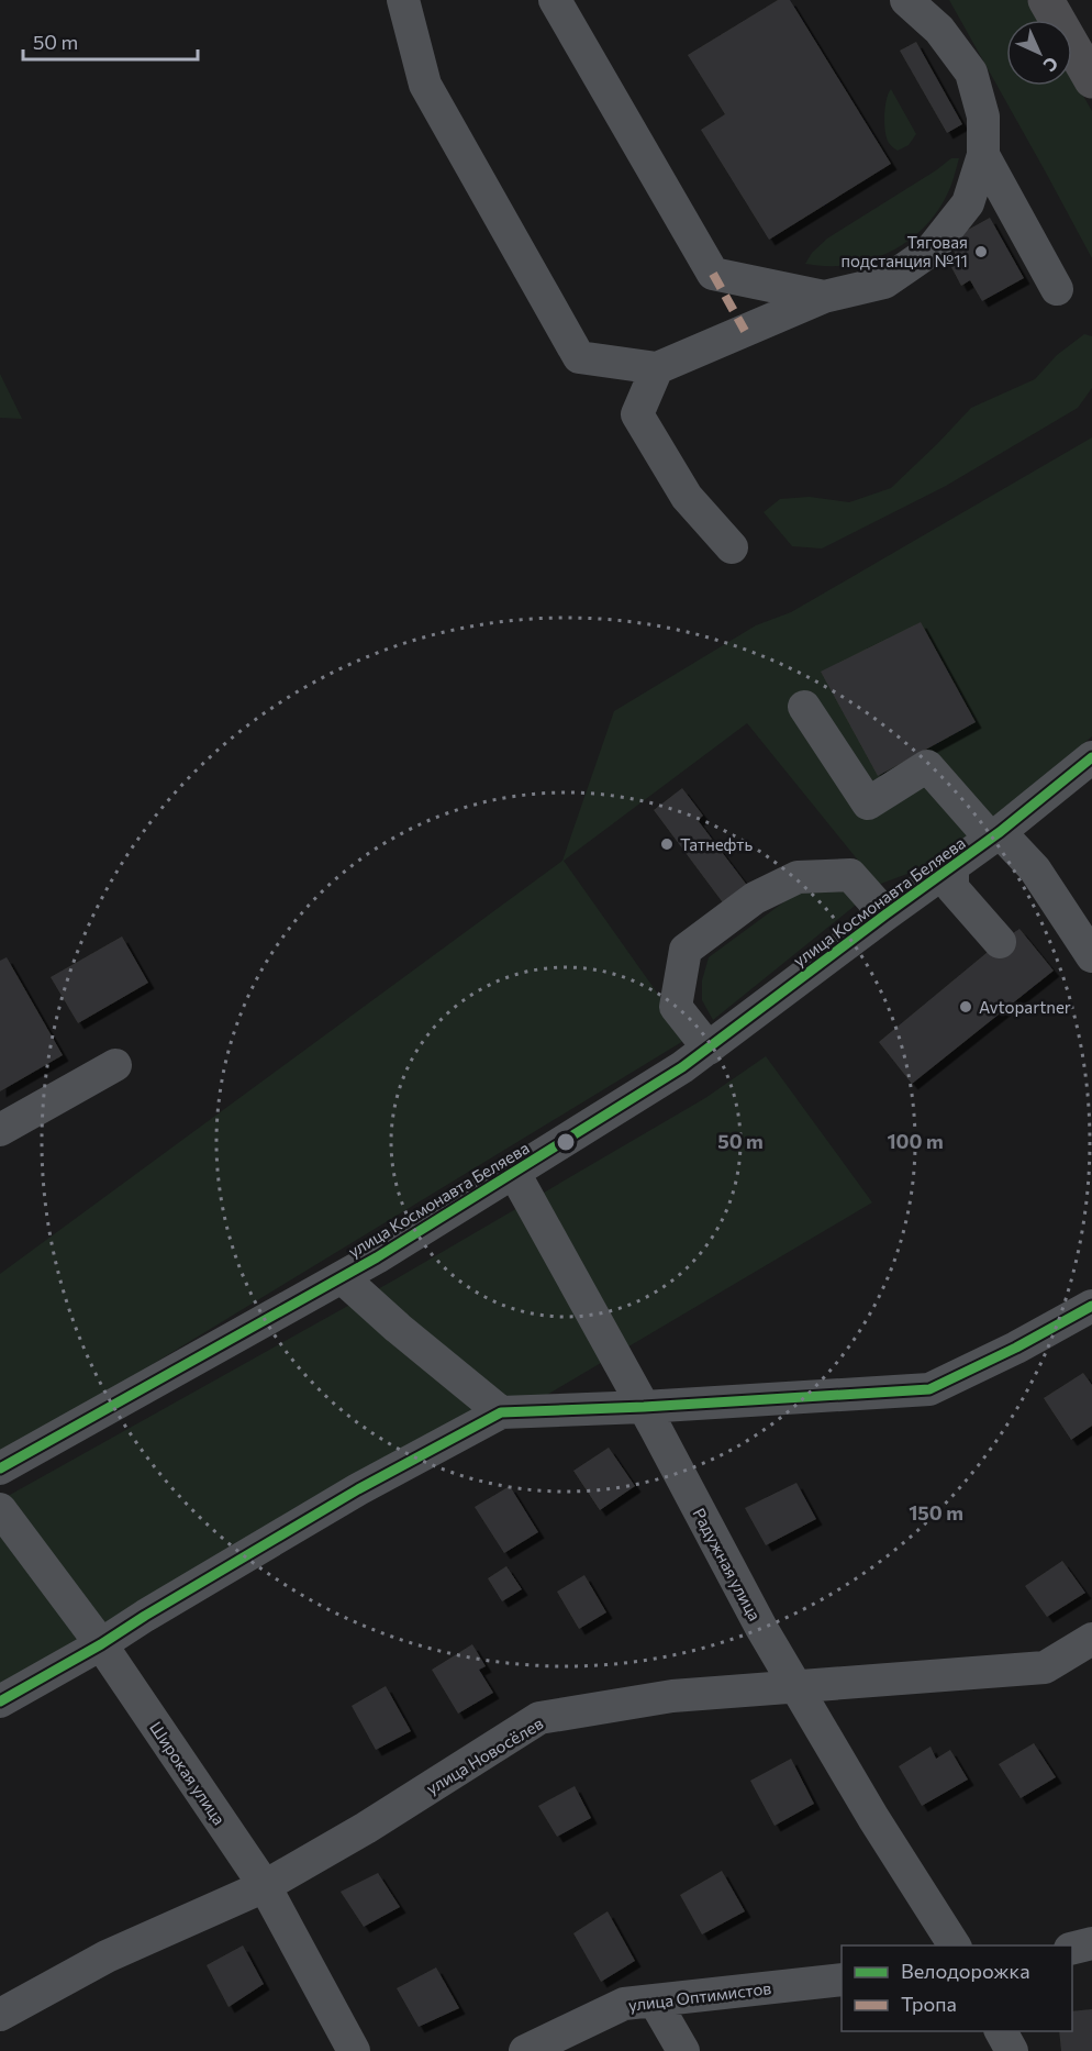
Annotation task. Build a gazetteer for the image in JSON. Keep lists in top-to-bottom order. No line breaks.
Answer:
{"streets":{"street":["улица Космонавта Беляева","Радужная улица","улица Новосёлев","Широкая улица","улица Оптимистов"]},"crossings":[["улица Космонавта Беляева","Радужная улица"],["Радужная улица","улица Новосёлев"],["улица Новосёлев","Широкая улица"]],"places":["Тяговая подстанция №11","Татнефть","Avtopartner"],"legend":["Велодорожка","Тропа"],"scale_bar":"50 m","north":"bottom right","rings":["50 m","100 m","150 m"]}
